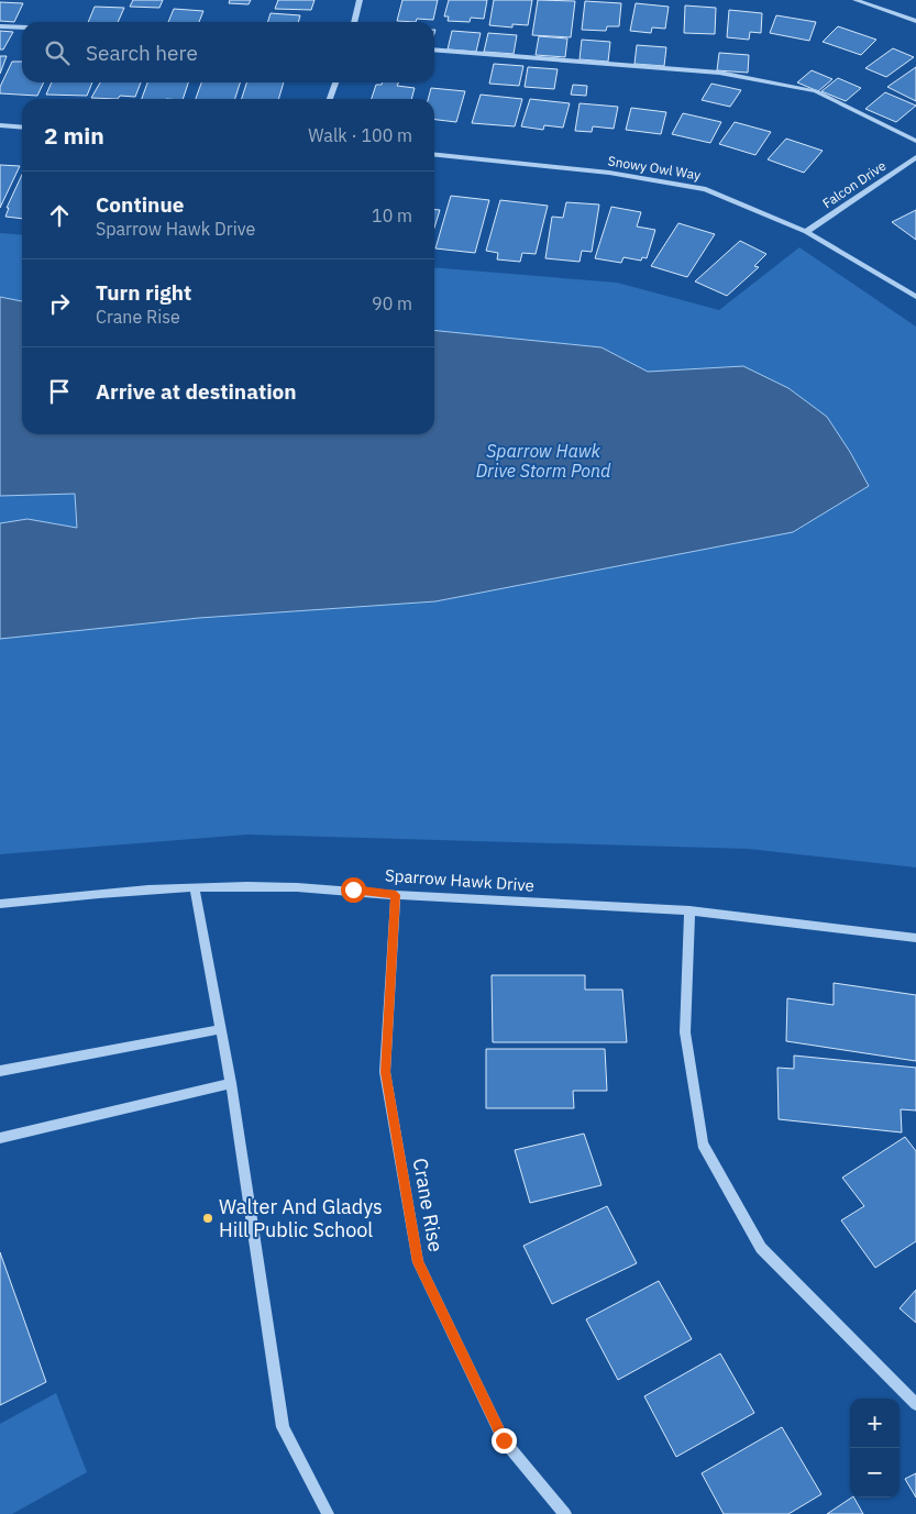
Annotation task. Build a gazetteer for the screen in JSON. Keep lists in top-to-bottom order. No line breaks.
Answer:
{"streets":{"street":["Snowy Owl Way","Falcon Drive","Sparrow Hawk Drive","Crane Rise"]},"crossings":[["Snowy Owl Way","Falcon Drive"],["Sparrow Hawk Drive","Crane Rise"]],"water":["Sparrow Hawk Drive Storm Pond"],"places":["Walter And Gladys Hill Public School"],"page":{"search":"Search here","heading":["2 min","Walk · 100 m"],"list":[["Continue","Sparrow Hawk Drive","10 m"],["Turn right","Crane Rise","90 m"],"Arrive at destination"],"map_buttons":["+","−"]}}
